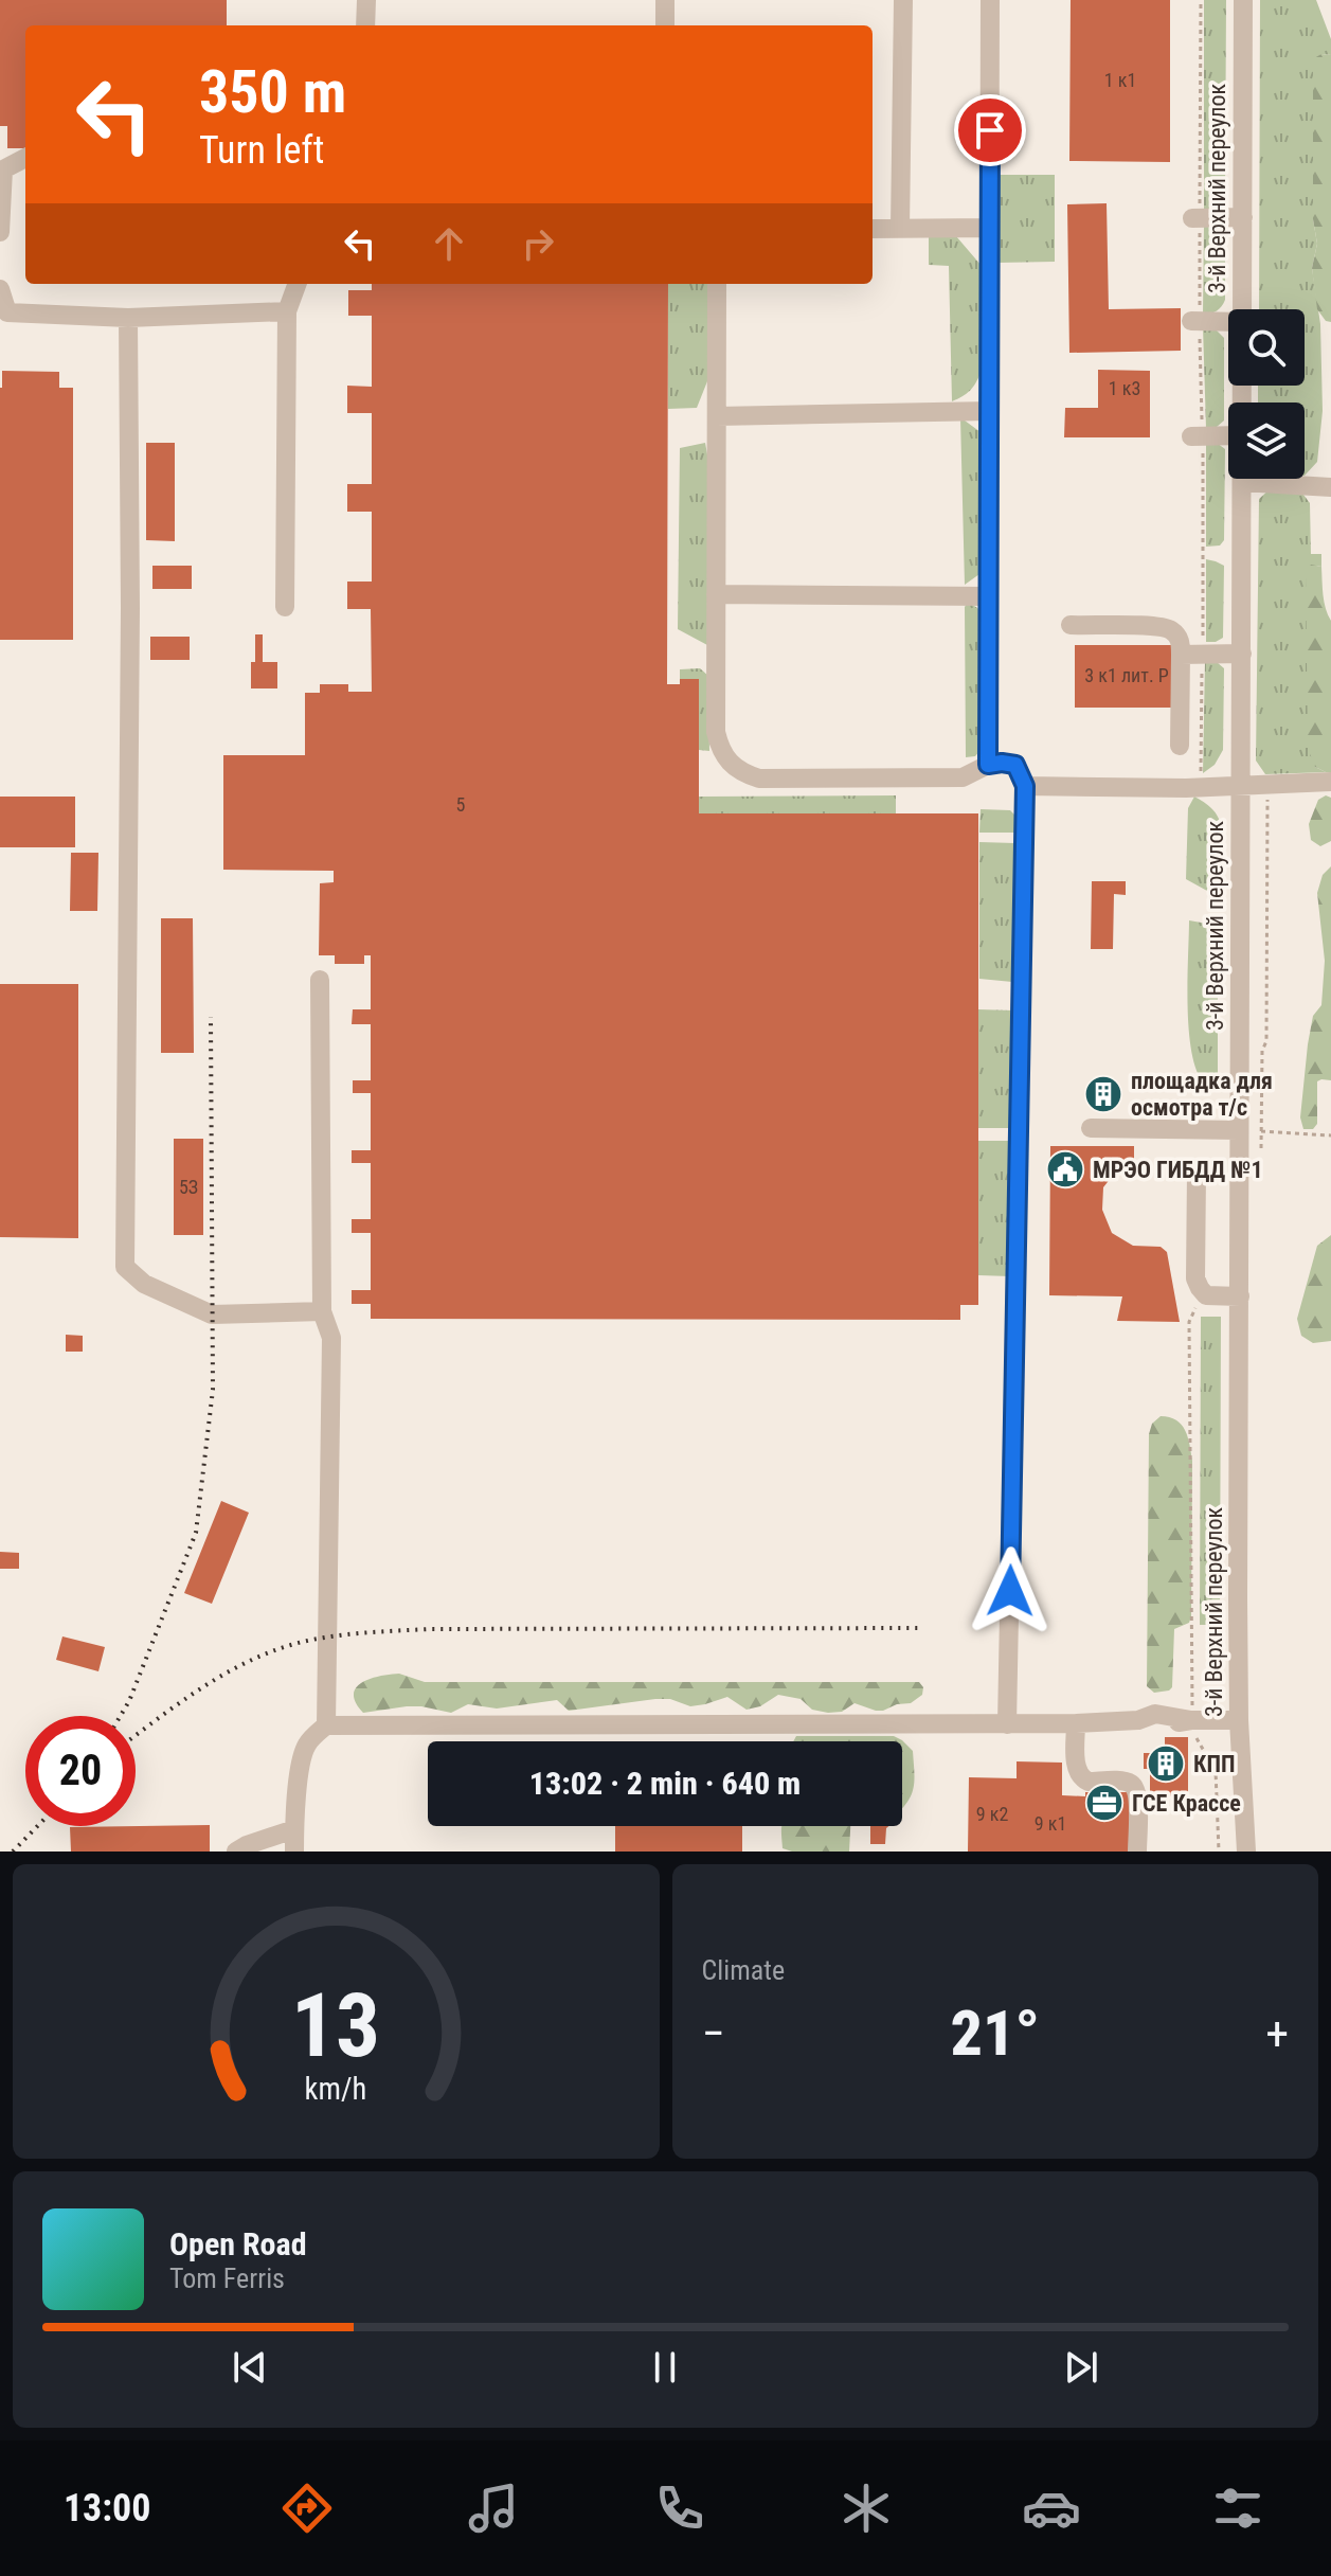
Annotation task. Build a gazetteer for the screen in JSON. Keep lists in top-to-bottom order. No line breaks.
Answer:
{"streets":{"street":["3-й Верхний переулок"]},"places":{"building":["площадка для осмотра т/с","КПП"],"public building":["МРЭО ГИБДД №1"],"office":["ГСЕ Крассе"]},"house_numbers":["1 к1","1 к3","3 к1 лит. Р","5","5З","9 к2","9 к1"],"page":{"turn":["350 m","Turn left"],"limit":"20","trip":"13:02 · 2 min · 640 m","tile":"Climate","heat":["−","21°","+"],"song":["Open Road","Tom Ferris"],"tabs":"13:00","gauge":["13","km/h"]}}
